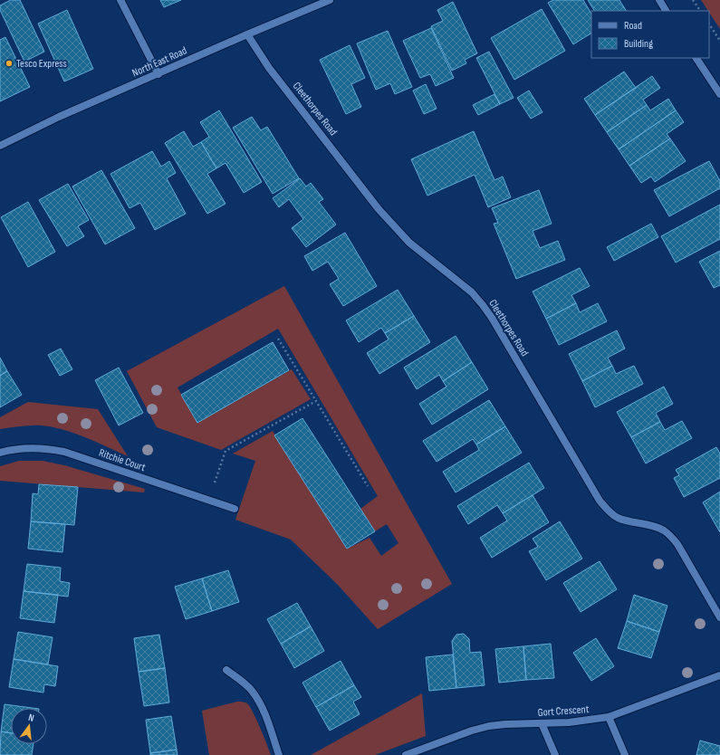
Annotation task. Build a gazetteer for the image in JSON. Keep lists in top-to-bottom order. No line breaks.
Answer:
{"streets":{"street":["North East Road","Cleethorpes Road","Ritchie Court","Gort Crescent"]},"crossings":[["North East Road","Cleethorpes Road"]],"places":["Tesco Express"],"legend":["Road","Building"],"north":"top"}
